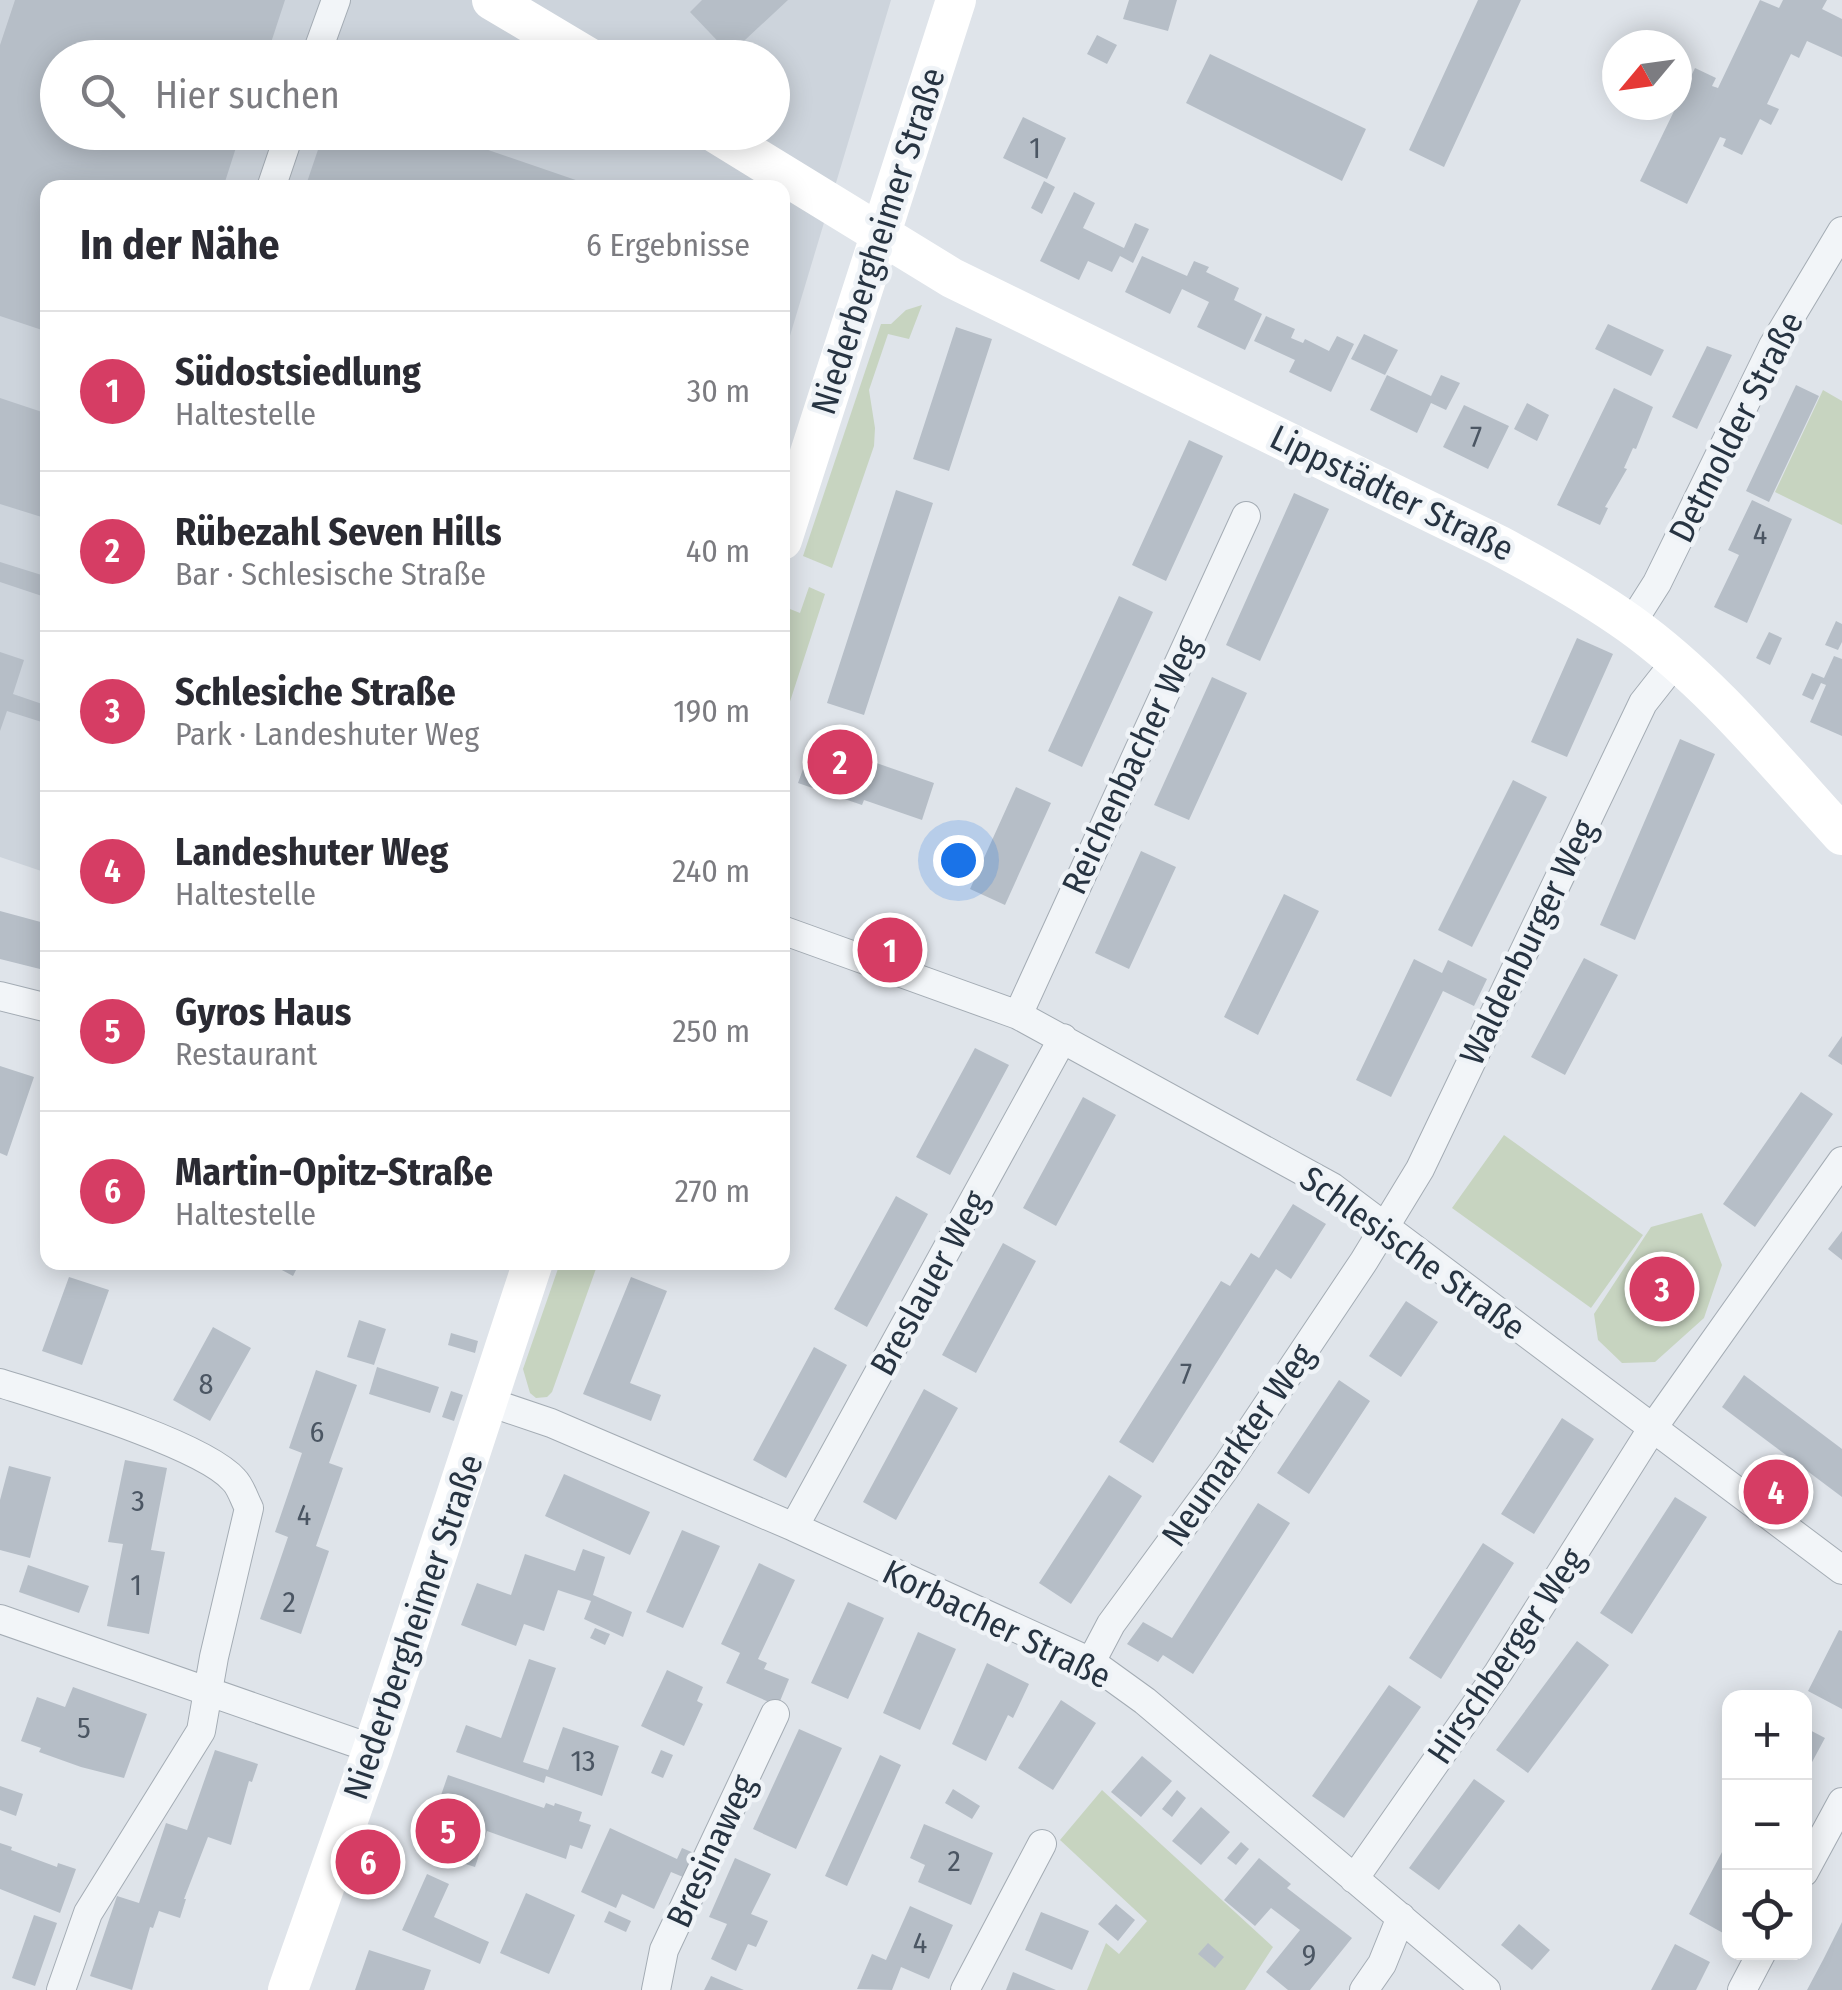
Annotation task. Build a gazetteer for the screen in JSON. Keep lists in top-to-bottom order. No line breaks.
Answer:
{"streets":{"main road":["Niederbergheimer Straße","Lippstädter Straße"],"street":["Detmolder Straße","Reichenbacher Weg","Waldenburger Weg","Schlesische Straße","Breslauer Weg","Neumarkter Weg","Korbacher Straße","Hirschberger Weg","Bresinaweg"]},"crossings":[["Niederbergheimer Straße","Lippstädter Straße"],["Niederbergheimer Straße","Korbacher Straße"],["Detmolder Straße","Lippstädter Straße"],["Lippstädter Straße","Waldenburger Weg"],["Reichenbacher Weg","Schlesische Straße"],["Waldenburger Weg","Schlesische Straße"],["Waldenburger Weg","Neumarkter Weg"],["Schlesische Straße","Breslauer Weg"],["Schlesische Straße","Neumarkter Weg"],["Schlesische Straße","Hirschberger Weg"],["Breslauer Weg","Korbacher Straße"],["Neumarkter Weg","Korbacher Straße"],["Korbacher Straße","Hirschberger Weg"]],"house_numbers":["1","7","4","7","8","6","3","4","1","2","5","13","2","4","9"],"north":"bottom left","page":{"search":"Hier suchen","heading":["In der Nähe","6 Ergebnisse"],"list":[{"mark":"1","name":"Südostsiedlung","note":"Haltestelle","value":"30 m"},{"mark":"2","name":"Rübezahl Seven Hills","note":"Bar · Schlesische Straße","value":"40 m"},{"mark":"3","name":"Schlesiche Straße","note":"Park · Landeshuter Weg","value":"190 m"},{"mark":"4","name":"Landeshuter Weg","note":"Haltestelle","value":"240 m"},{"mark":"5","name":"Gyros Haus","note":"Restaurant","value":"250 m"},{"mark":"6","name":"Martin-Opitz-Straße","note":"Haltestelle","value":"270 m"}],"pins":["2","1","3","4","5","6"],"map_buttons":["+","−"]}}
